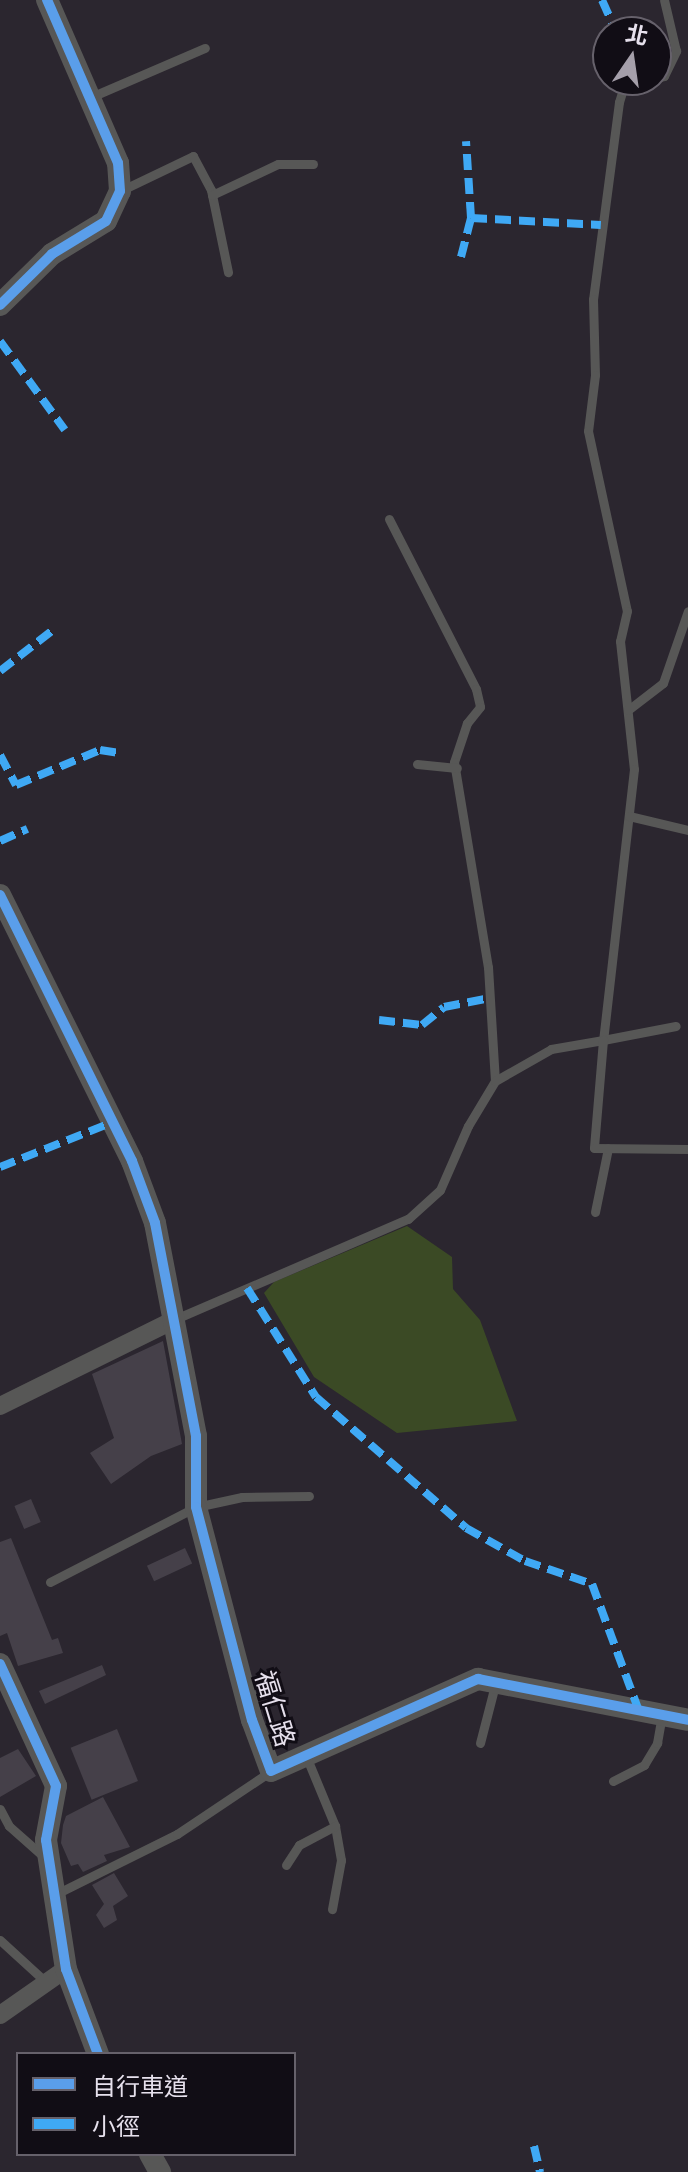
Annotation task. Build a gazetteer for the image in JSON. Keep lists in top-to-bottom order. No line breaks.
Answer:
{"streets":{"street":["福仁路"]},"legend":["自行車道","小徑"],"north":"top"}
